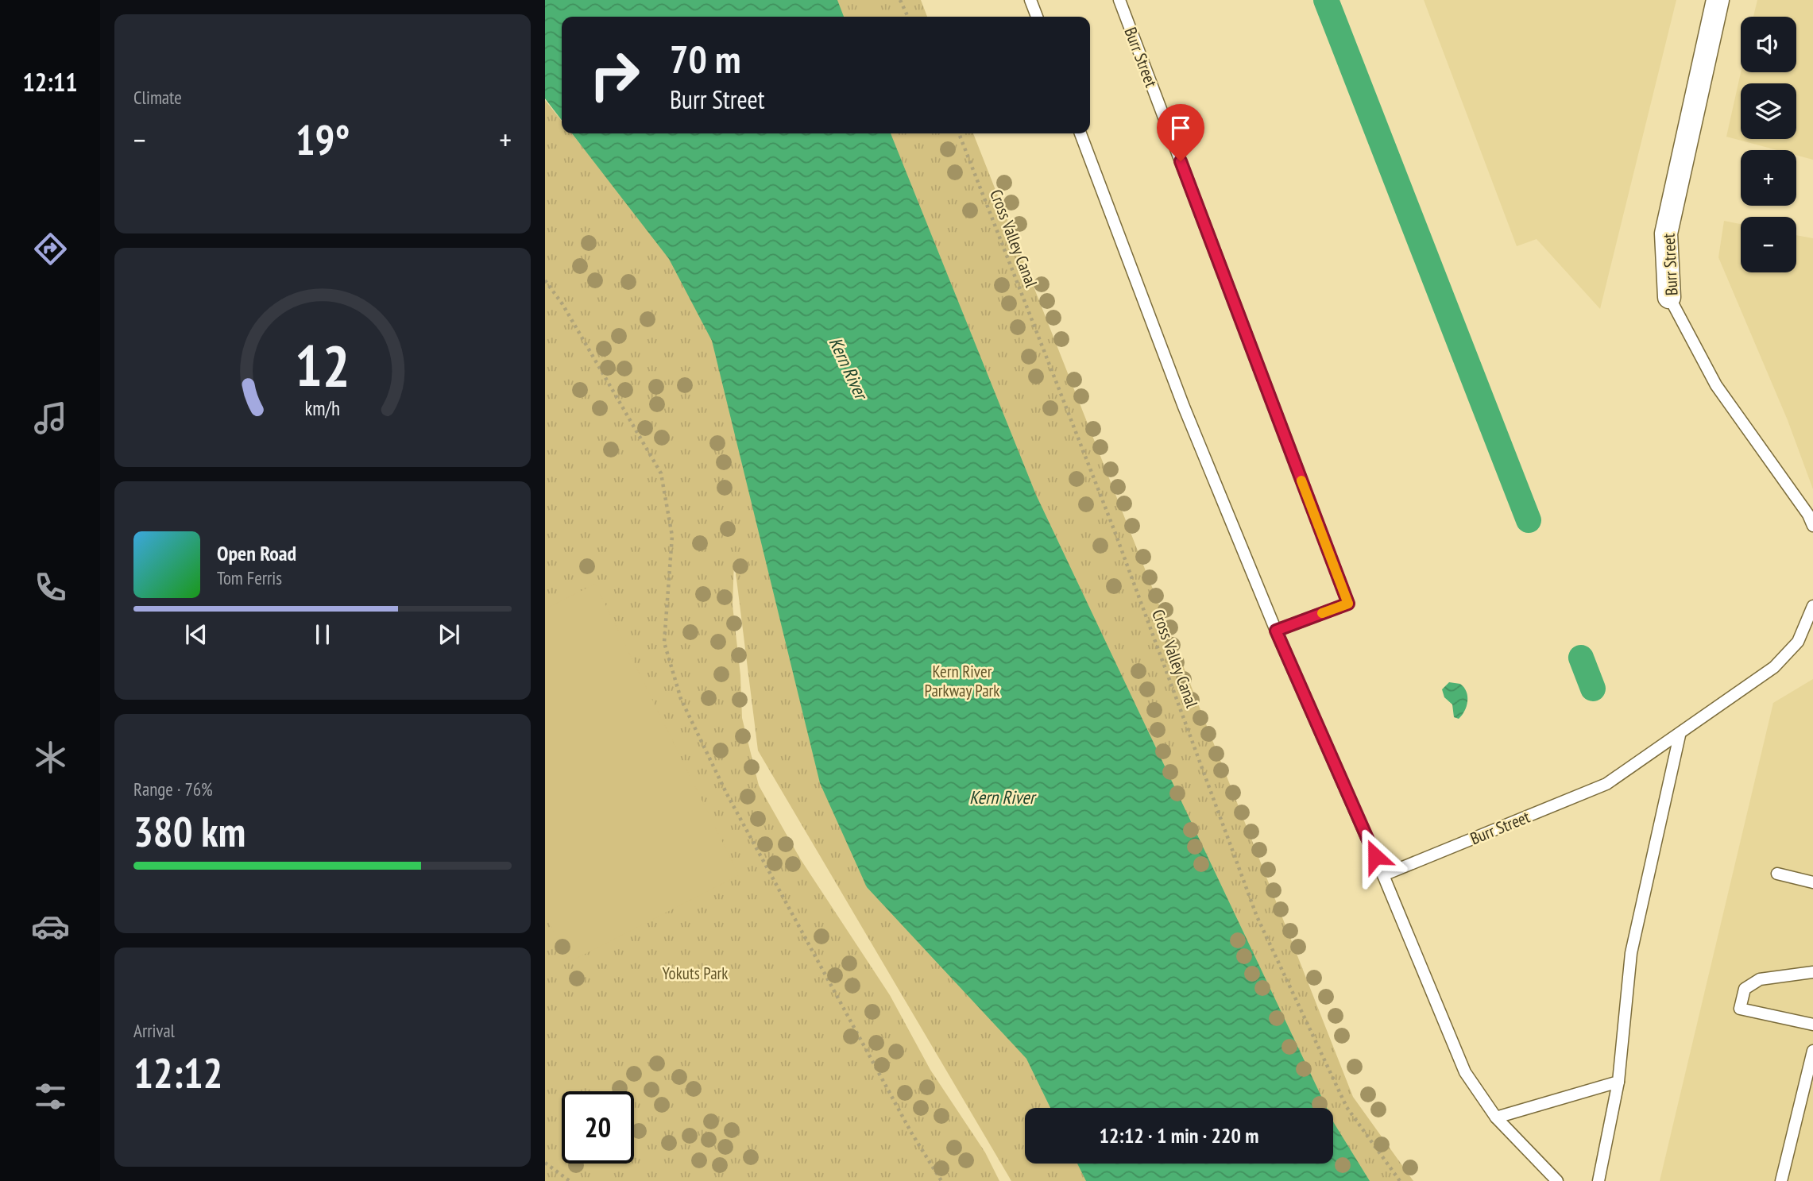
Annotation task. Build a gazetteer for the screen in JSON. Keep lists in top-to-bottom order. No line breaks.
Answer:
{"streets":{"street":["Burr Street"],"path":["Cross Valley Canal"]},"water":["Kern River"],"parks":["Kern River Parkway Park","Yokuts Park"],"page":{"tabs":"12:11","tile":["Climate",["Range · 76%","380 km"],["Arrival","12:12"]],"map_buttons":["+","−"],"turn":["70 m","Burr Street"],"heat":["−","19°","+"],"song":["Open Road","Tom Ferris"],"limit":"20","trip":"12:12 · 1 min · 220 m","gauge":["12","km/h"]}}
